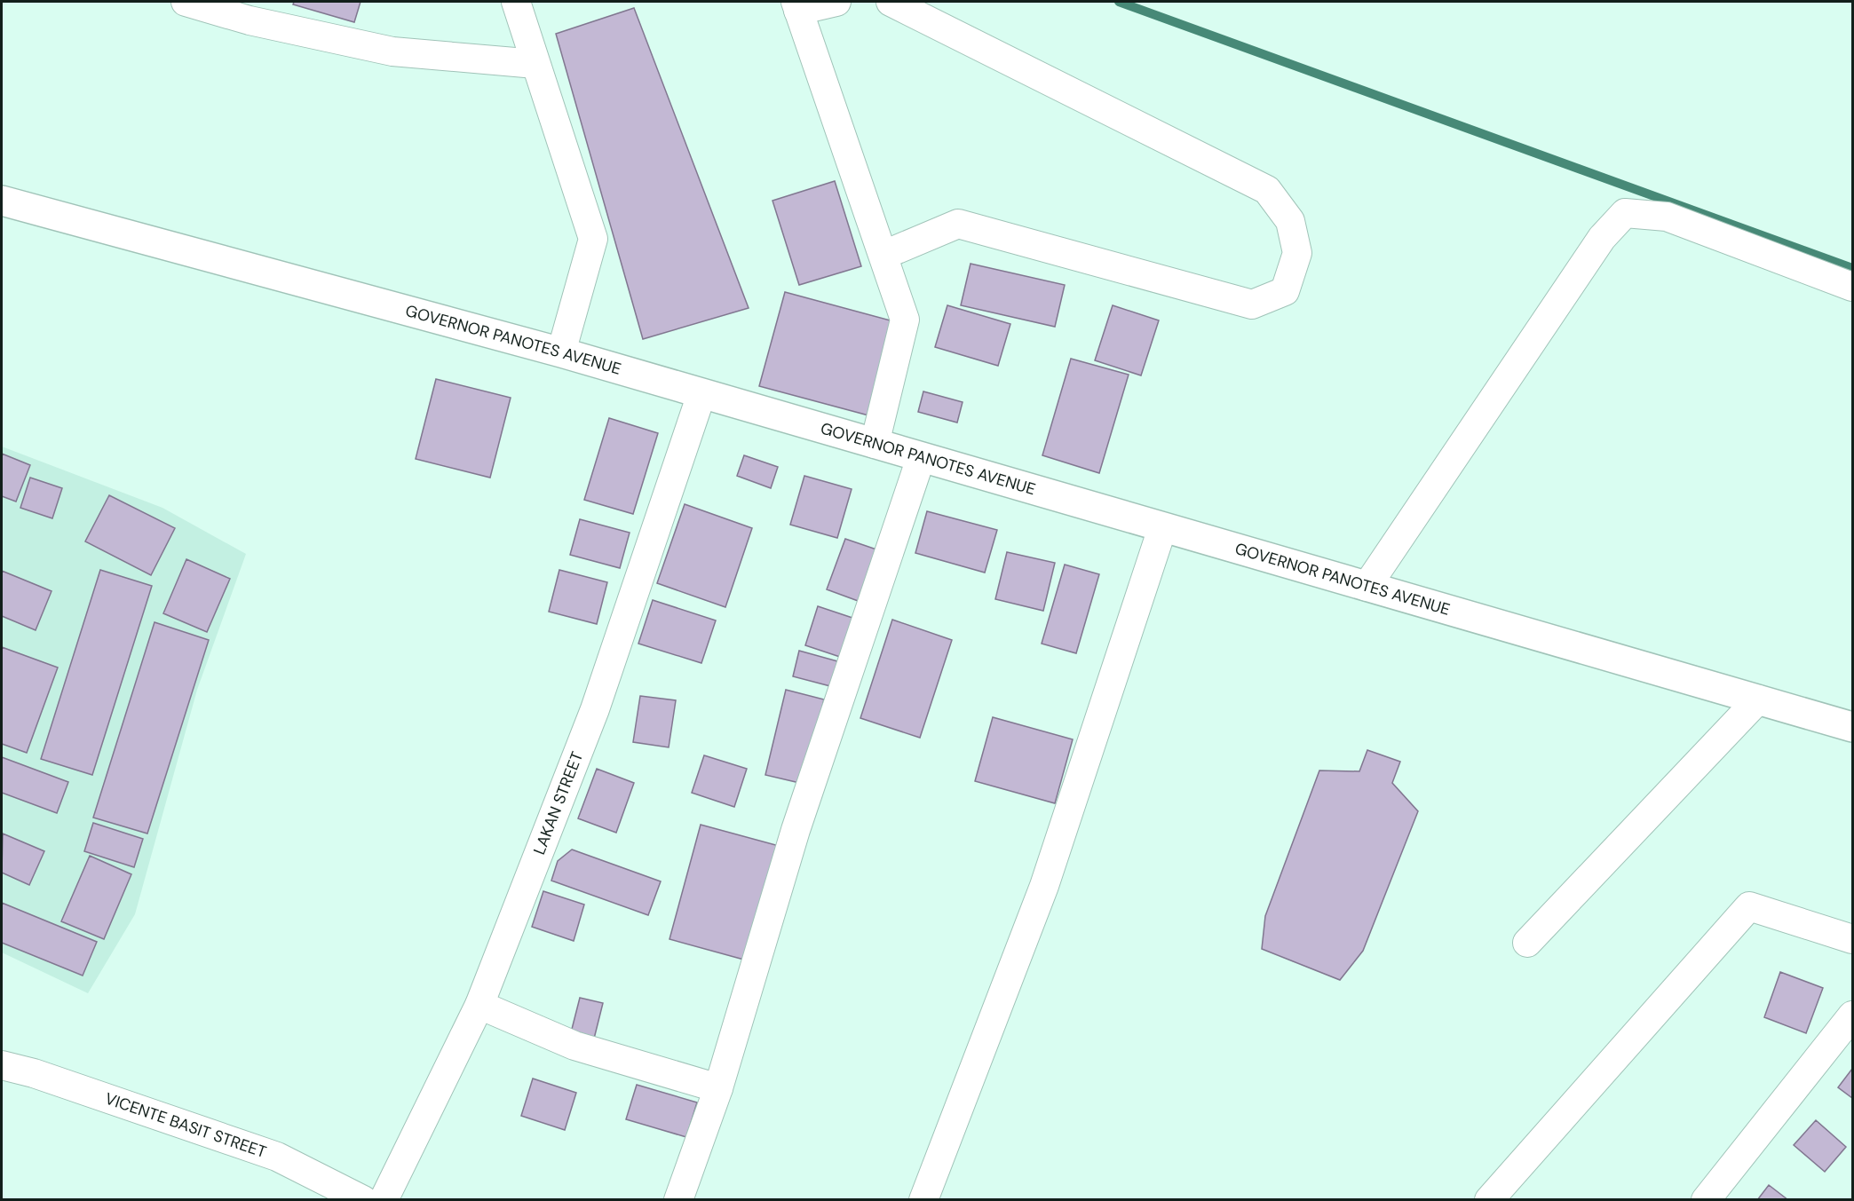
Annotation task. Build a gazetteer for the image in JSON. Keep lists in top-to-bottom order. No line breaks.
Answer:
{"streets":{"main road":["GOVERNOR PANOTES AVENUE"],"street":["LAKAN STREET","VICENTE BASIT STREET"]},"crossings":[["GOVERNOR PANOTES AVENUE","LAKAN STREET"]]}
